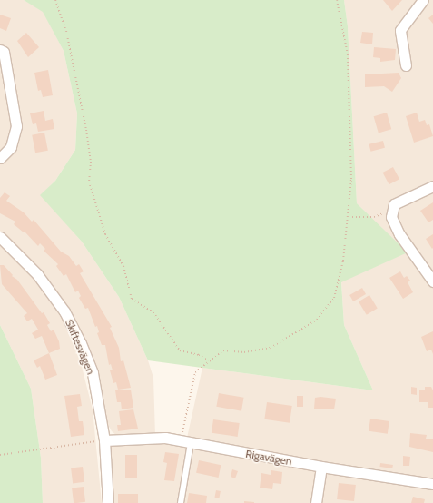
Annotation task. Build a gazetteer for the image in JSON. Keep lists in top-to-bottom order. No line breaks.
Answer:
{"streets":{"street":["Skiftesvägen","Rigavägen"]},"crossings":[["Skiftesvägen","Rigavägen"]]}
